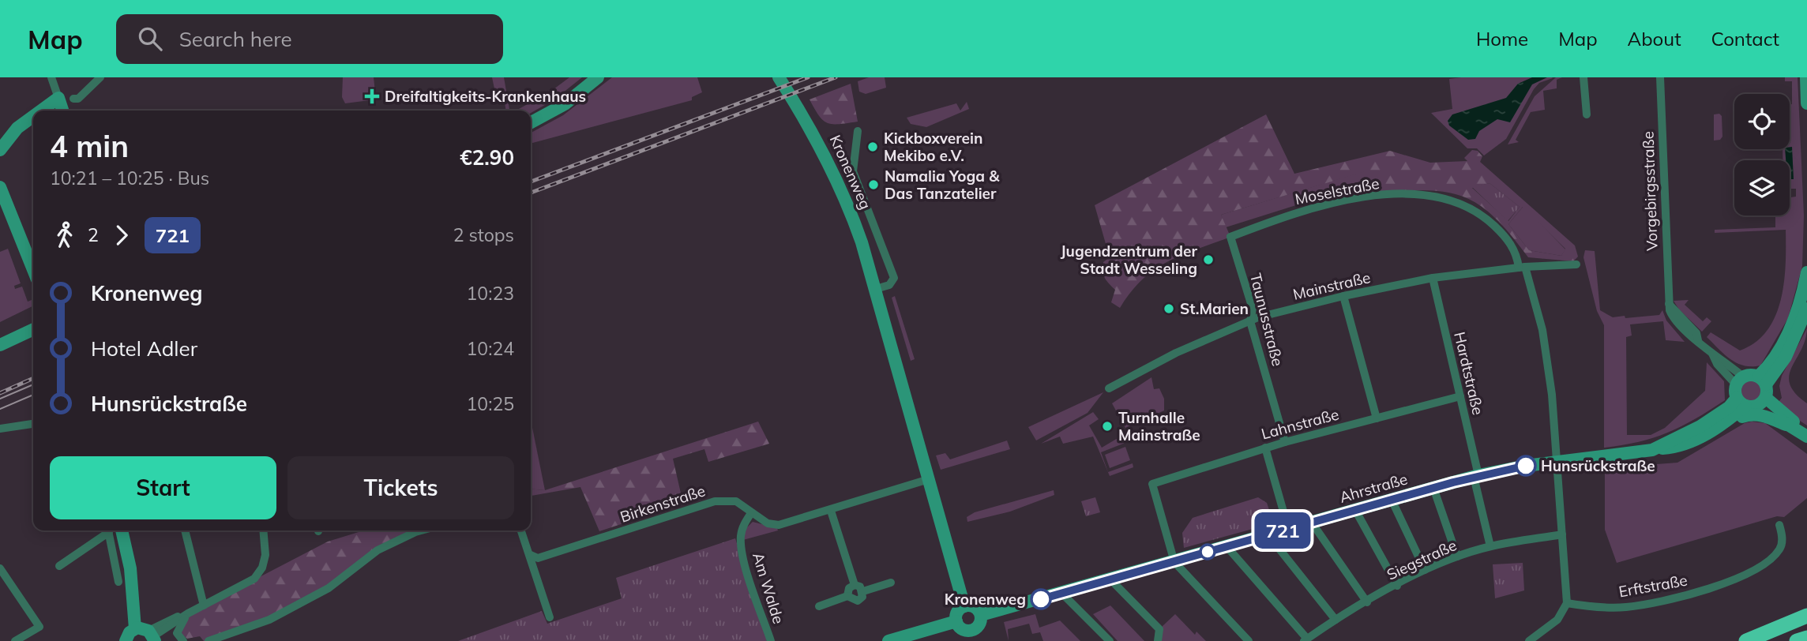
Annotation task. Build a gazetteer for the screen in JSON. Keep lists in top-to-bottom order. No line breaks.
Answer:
{"streets":{"street":["Kronenweg","Moselstraße","Vorgebirgsstraße","Mainstraße","Taunusstraße","Hardtstraße","Lahnstraße","Ahrstraße","Birkenstraße","Siegstraße","Erftstraße","Am Walde"]},"crossings":[["Kronenweg","Ahrstraße"],["Kronenweg","Birkenstraße"],["Moselstraße","Mainstraße"],["Moselstraße","Taunusstraße"],["Moselstraße","Ahrstraße"],["Vorgebirgsstraße","Ahrstraße"],["Mainstraße","Taunusstraße"],["Mainstraße","Hardtstraße"],["Taunusstraße","Lahnstraße"],["Hardtstraße","Lahnstraße"],["Hardtstraße","Ahrstraße"],["Hardtstraße","Siegstraße"],["Lahnstraße","Ahrstraße"],["Birkenstraße","Am Walde"]],"places":{"health":["Dreifaltigkeits-Krankenhaus"],"other":["Kickboxverein Mekibo e.V.","Namalia Yoga & Das Tanzatelier","Jugendzentrum der Stadt Wesseling","St.Marien","Turnhalle Mainstraße","Hunsrückstraße","Kronenweg"]},"lines":["bus line 721"],"page":{"header":"Map","search":"Search here","nav":["Home","Map","About","Contact"],"on_map":"721","heading":["4 min","10:21 – 10:25 · Bus","€2.90"],"legs":["2","721","2 stops"],"list":[{"name":"Kronenweg","value":"10:23"},{"name":"Hotel Adler","value":"10:24"},{"name":"Hunsrückstraße","value":"10:25"}],"buttons":["Start","Tickets"]}}
